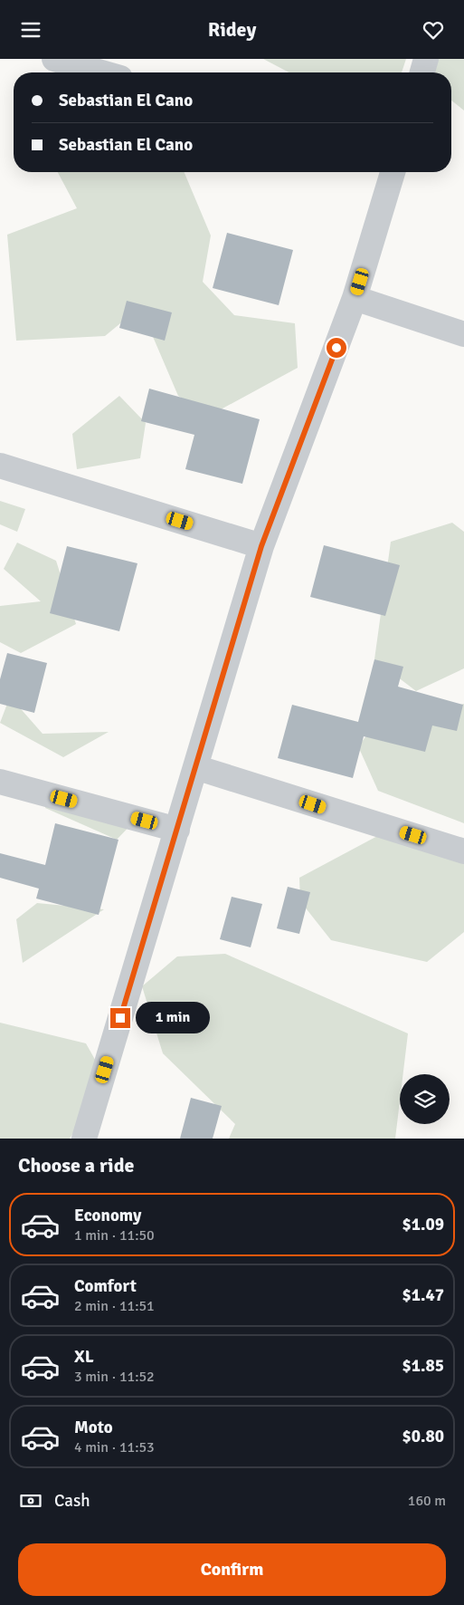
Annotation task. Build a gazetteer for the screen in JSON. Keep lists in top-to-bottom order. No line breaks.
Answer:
{"page":{"header":"Ridey","banner":["Sebastian El Cano","Sebastian El Cano"],"bubble":"1 min","heading":"Choose a ride","list":[{"name":"Economy","note":"1 min · 11:50","value":"$1.09"},{"name":"Comfort","note":"2 min · 11:51","value":"$1.47"},{"name":"XL","note":"3 min · 11:52","value":"$1.85"},{"name":"Moto","note":"4 min · 11:53","value":"$0.80"}],"pay":["Cash","160 m"],"buttons":"Confirm"}}
